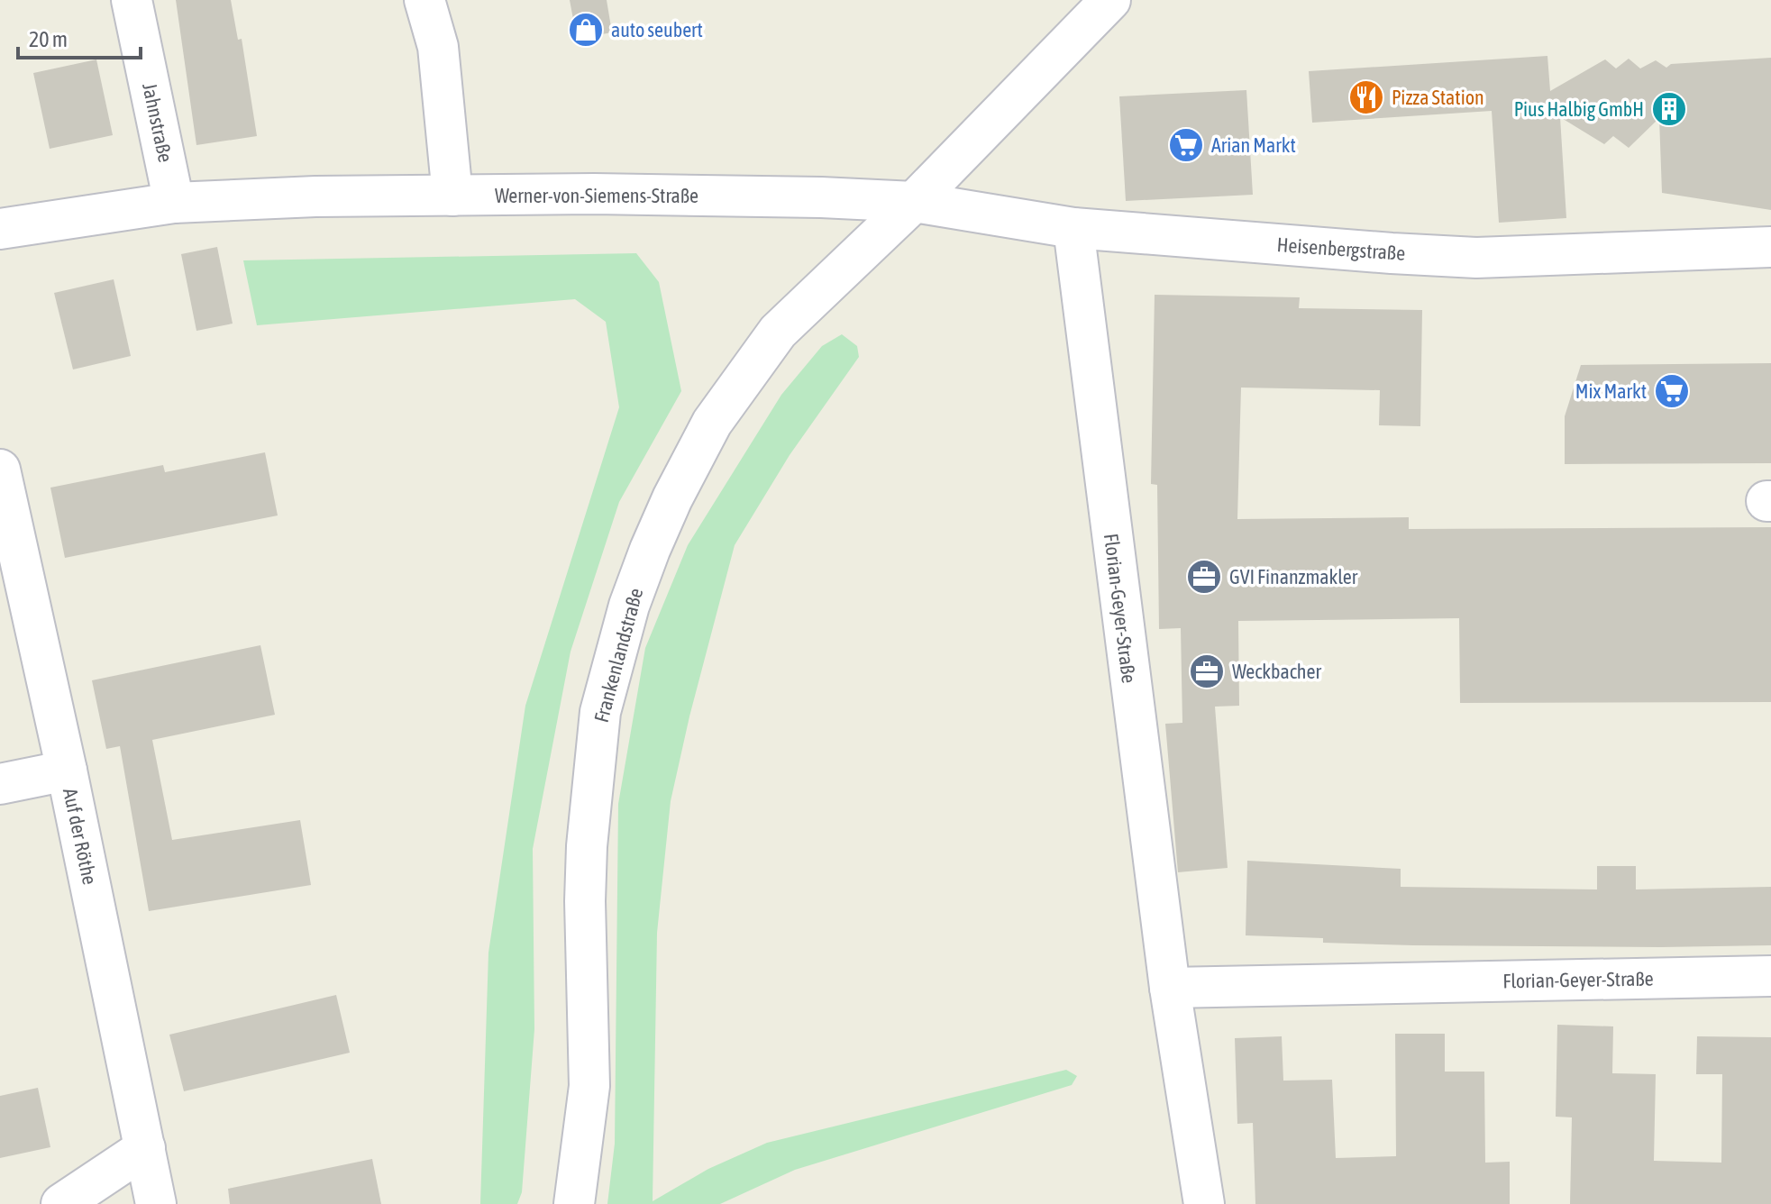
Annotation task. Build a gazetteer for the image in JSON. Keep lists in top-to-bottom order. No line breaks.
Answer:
{"streets":{"street":["Jahnstraße","Werner-von-Siemens-Straße","Heisenbergstraße","Florian-Geyer-Straße","Frankenlandstraße","Auf der Röthe"]},"crossings":[["Jahnstraße","Werner-von-Siemens-Straße"],["Werner-von-Siemens-Straße","Heisenbergstraße"],["Werner-von-Siemens-Straße","Frankenlandstraße"],["Heisenbergstraße","Florian-Geyer-Straße"],["Heisenbergstraße","Frankenlandstraße"]],"places":{"shop":["auto seubert"],"restaurant":["Pizza Station"],"building":["Pius Halbig GmbH"],"supermarket":["Arian Markt","Mix Markt"],"office":["GVI Finanzmakler","Weckbacher"]},"scale_bar":"20 m"}
